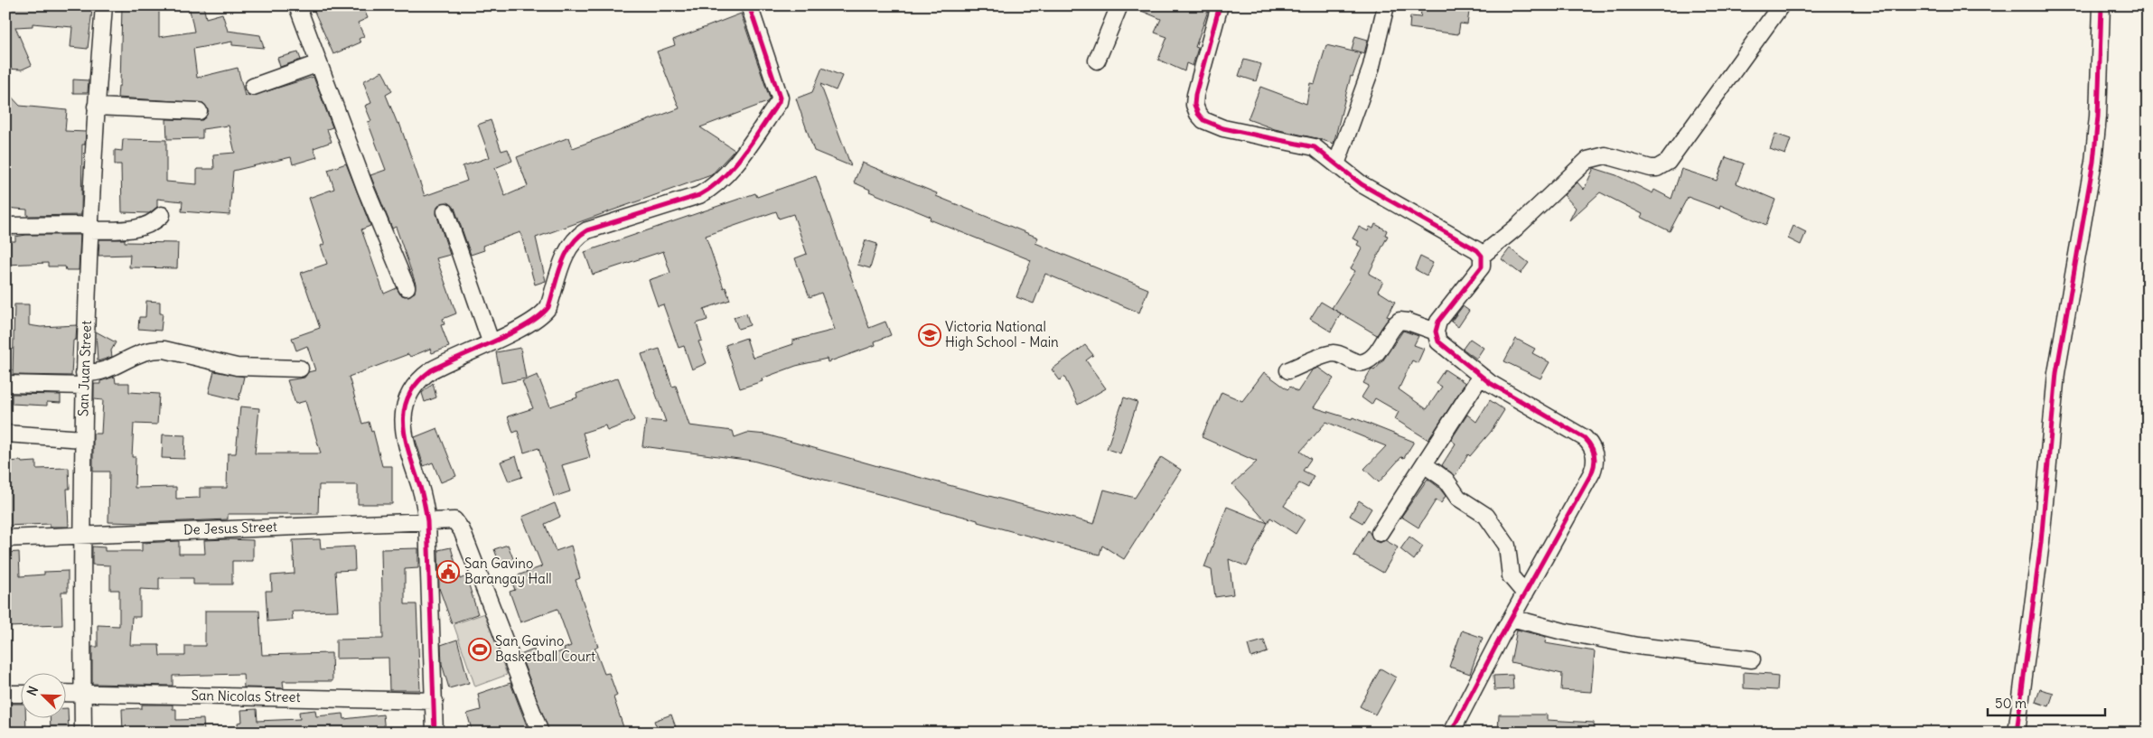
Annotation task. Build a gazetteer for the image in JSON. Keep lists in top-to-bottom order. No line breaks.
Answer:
{"streets":{"street":["San Juan Street","De Jesus Street","San Nicolas Street"]},"crossings":[["San Juan Street","De Jesus Street"],["San Juan Street","San Nicolas Street"]],"places":{"school or university":["Victoria National High School - Main"],"public building":["San Gavino Barangay Hall"],"sports":["San Gavino Basketball Court"]},"scale_bar":"50 m","north":"top left"}
